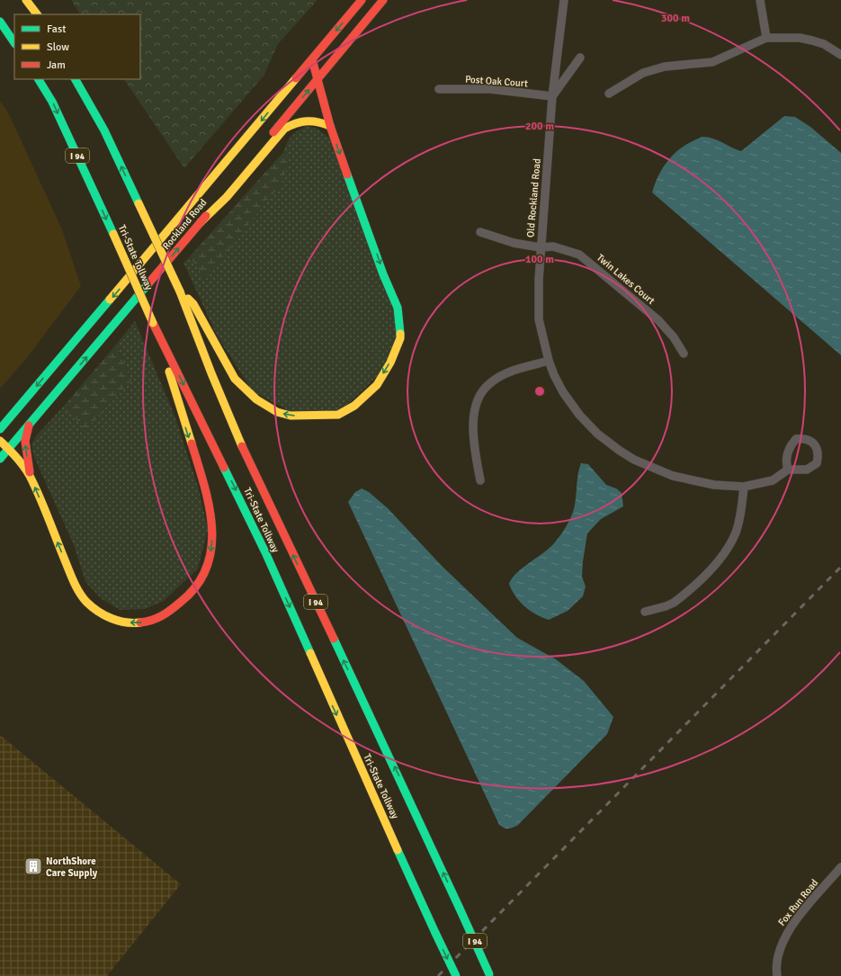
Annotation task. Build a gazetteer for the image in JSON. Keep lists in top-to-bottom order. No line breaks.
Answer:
{"streets":{"main road":["I 94","Rockland Road","Tri-State Tollway"],"street":["Post Oak Court","Old Rockland Road","Twin Lakes Court","Fox Run Road"]},"crossings":[["Post Oak Court","Old Rockland Road"],["Old Rockland Road","Twin Lakes Court"]],"places":{"building":["NorthShore Care Supply"]},"legend":["Fast","Slow","Jam"],"rings":["300 m","200 m","100 m"]}
